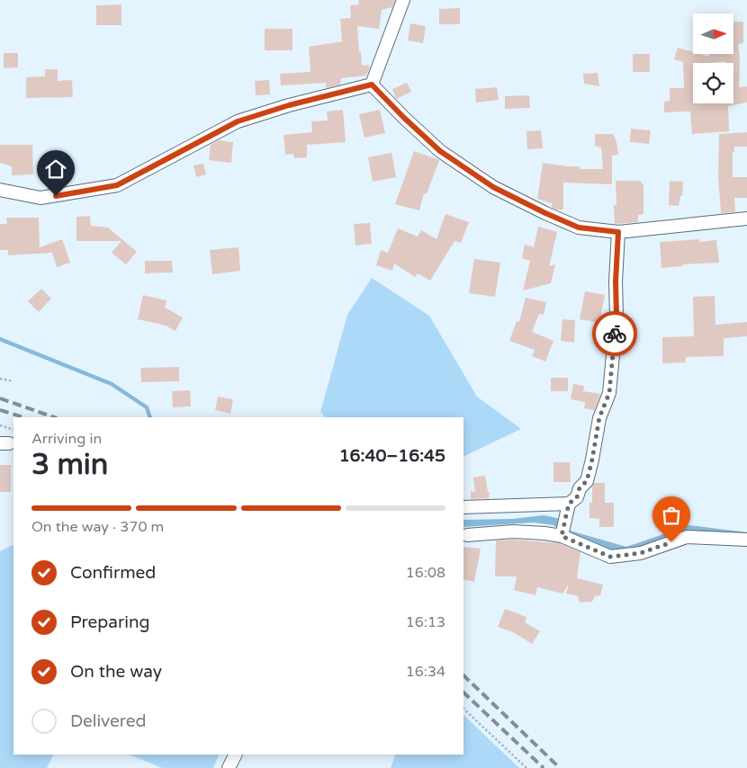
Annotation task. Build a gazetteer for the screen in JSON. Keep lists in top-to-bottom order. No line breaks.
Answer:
{"north":"right","page":{"heading":["3 min","Arriving in","16:40–16:45"],"bar":"On the way · 370 m","list":[["Confirmed","16:08"],["Preparing","16:13"],["On the way","16:34"],"Delivered"]}}
